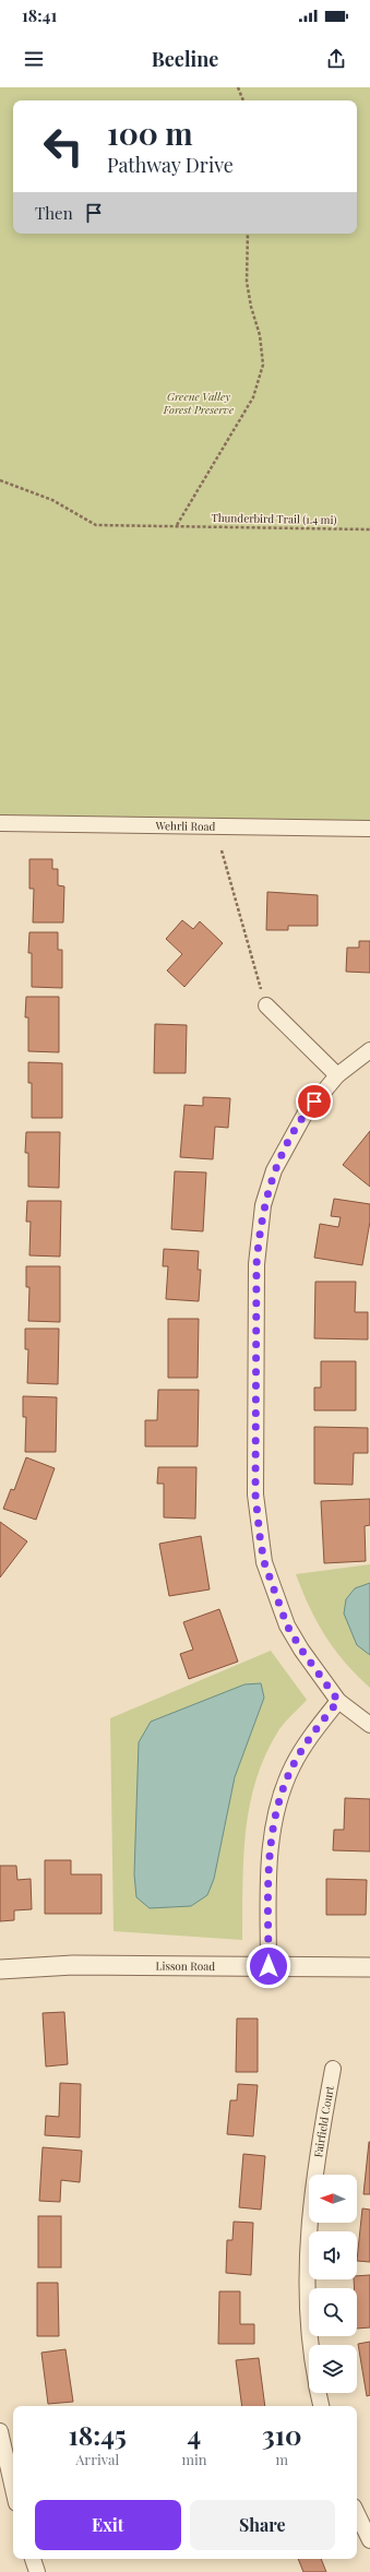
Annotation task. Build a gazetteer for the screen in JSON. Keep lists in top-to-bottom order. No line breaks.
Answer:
{"streets":{"street":["Wehrli Road","Lisson Road","Fairfield Court"],"path":["Thunderbird Trail (1.4 mi)"]},"parks":["Greene Valley Forest Preserve"],"north":"left","page":{"status":"18:41","header":"Beeline","turn":["100 m","Pathway Drive"],"then":"Then","eta":["18:45","Arrival","4","min","310","m"],"buttons":["Exit","Share"]}}
